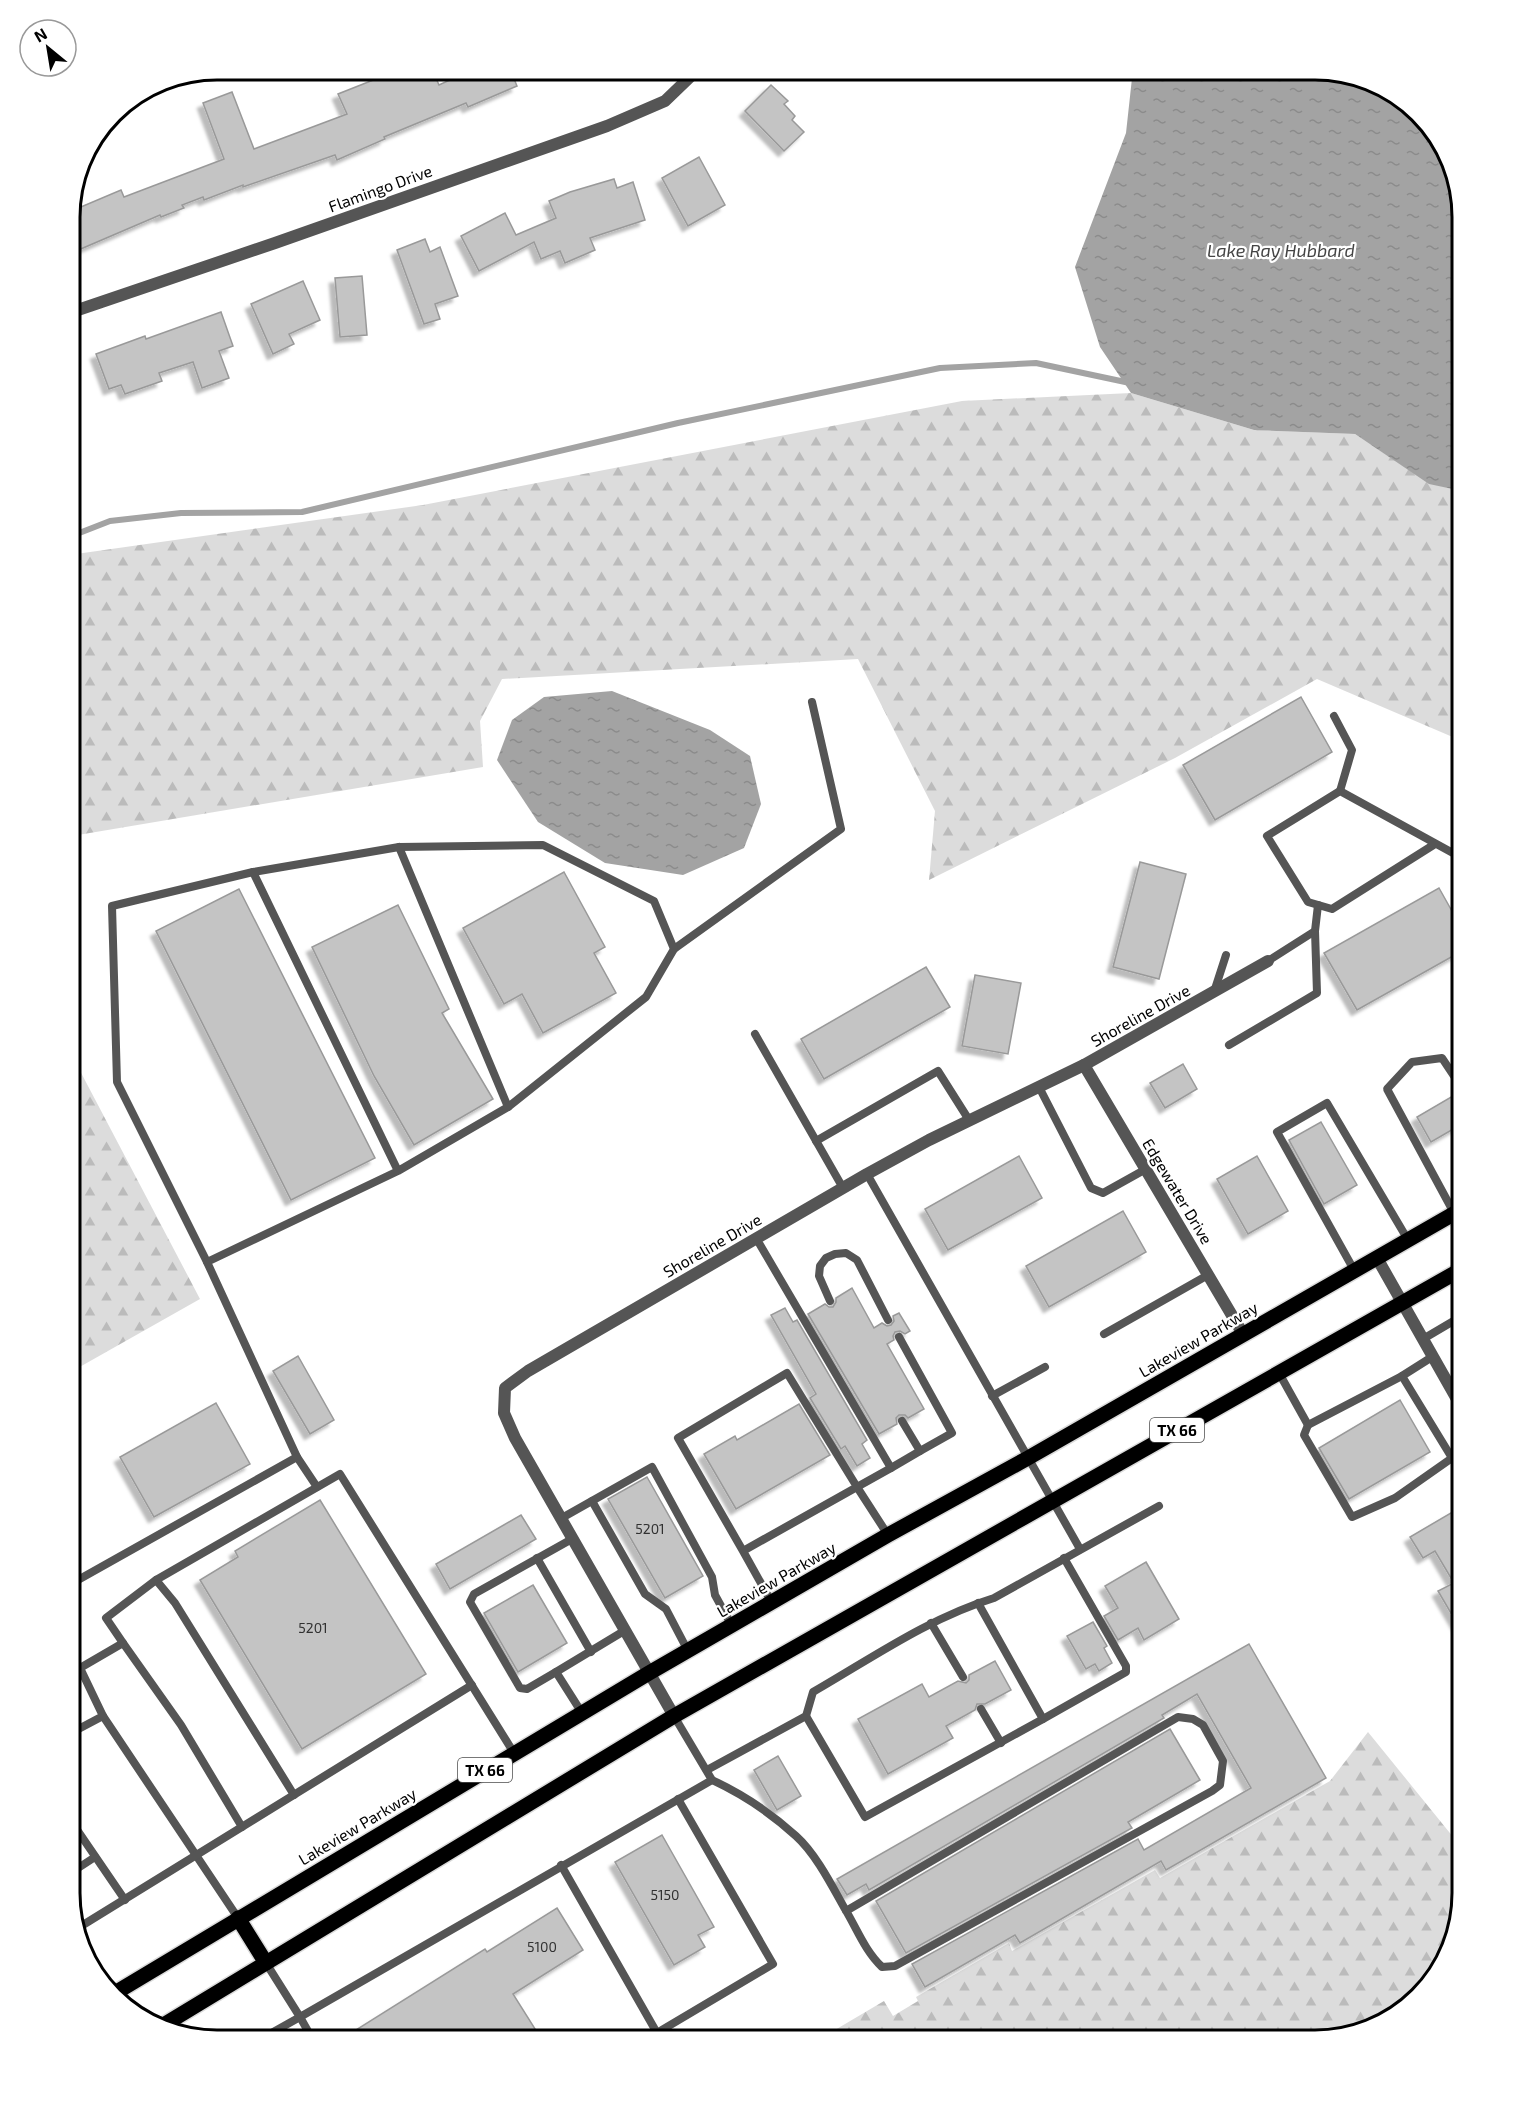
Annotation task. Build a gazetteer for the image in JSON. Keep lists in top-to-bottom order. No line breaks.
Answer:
{"streets":{"main road":["Lakeview Parkway","TX 66"],"street":["Flamingo Drive","Shoreline Drive","Edgewater Drive"]},"crossings":[["Shoreline Drive","Edgewater Drive"],["Shoreline Drive","Lakeview Parkway"],["Shoreline Drive","TX 66"],["Edgewater Drive","Lakeview Parkway"]],"water":["Lake Ray Hubbard"],"house_numbers":["5201","5201","5150","5100"],"north":"top left"}
